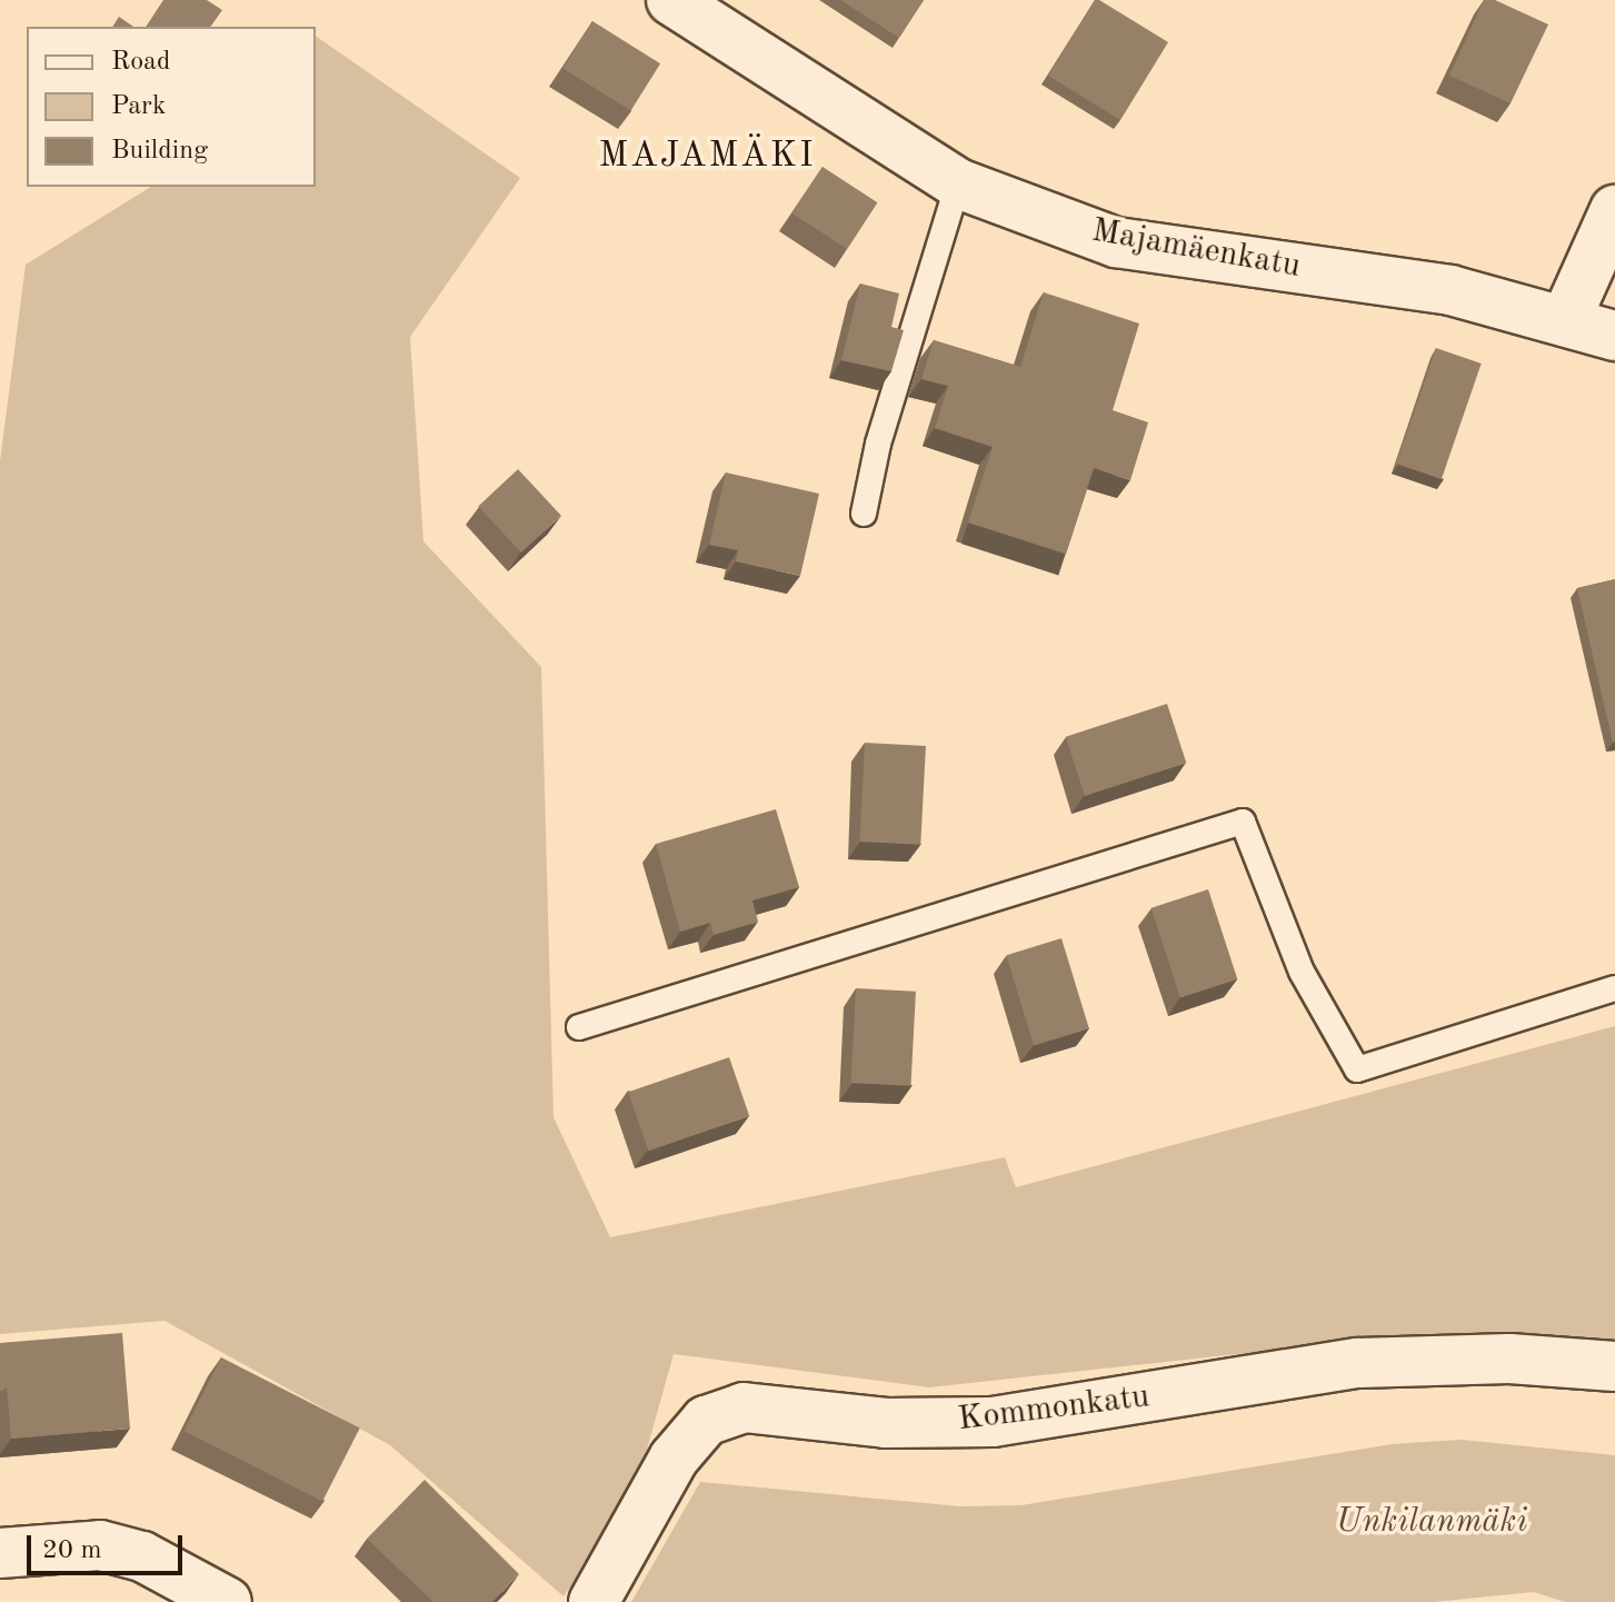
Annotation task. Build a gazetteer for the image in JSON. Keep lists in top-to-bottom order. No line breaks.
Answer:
{"streets":{"street":["Majamäenkatu","Kommonkatu"]},"districts":["MAJAMÄKI"],"parks":["Unkilanmäki"],"legend":["Road","Park","Building"],"scale_bar":"20 m"}
